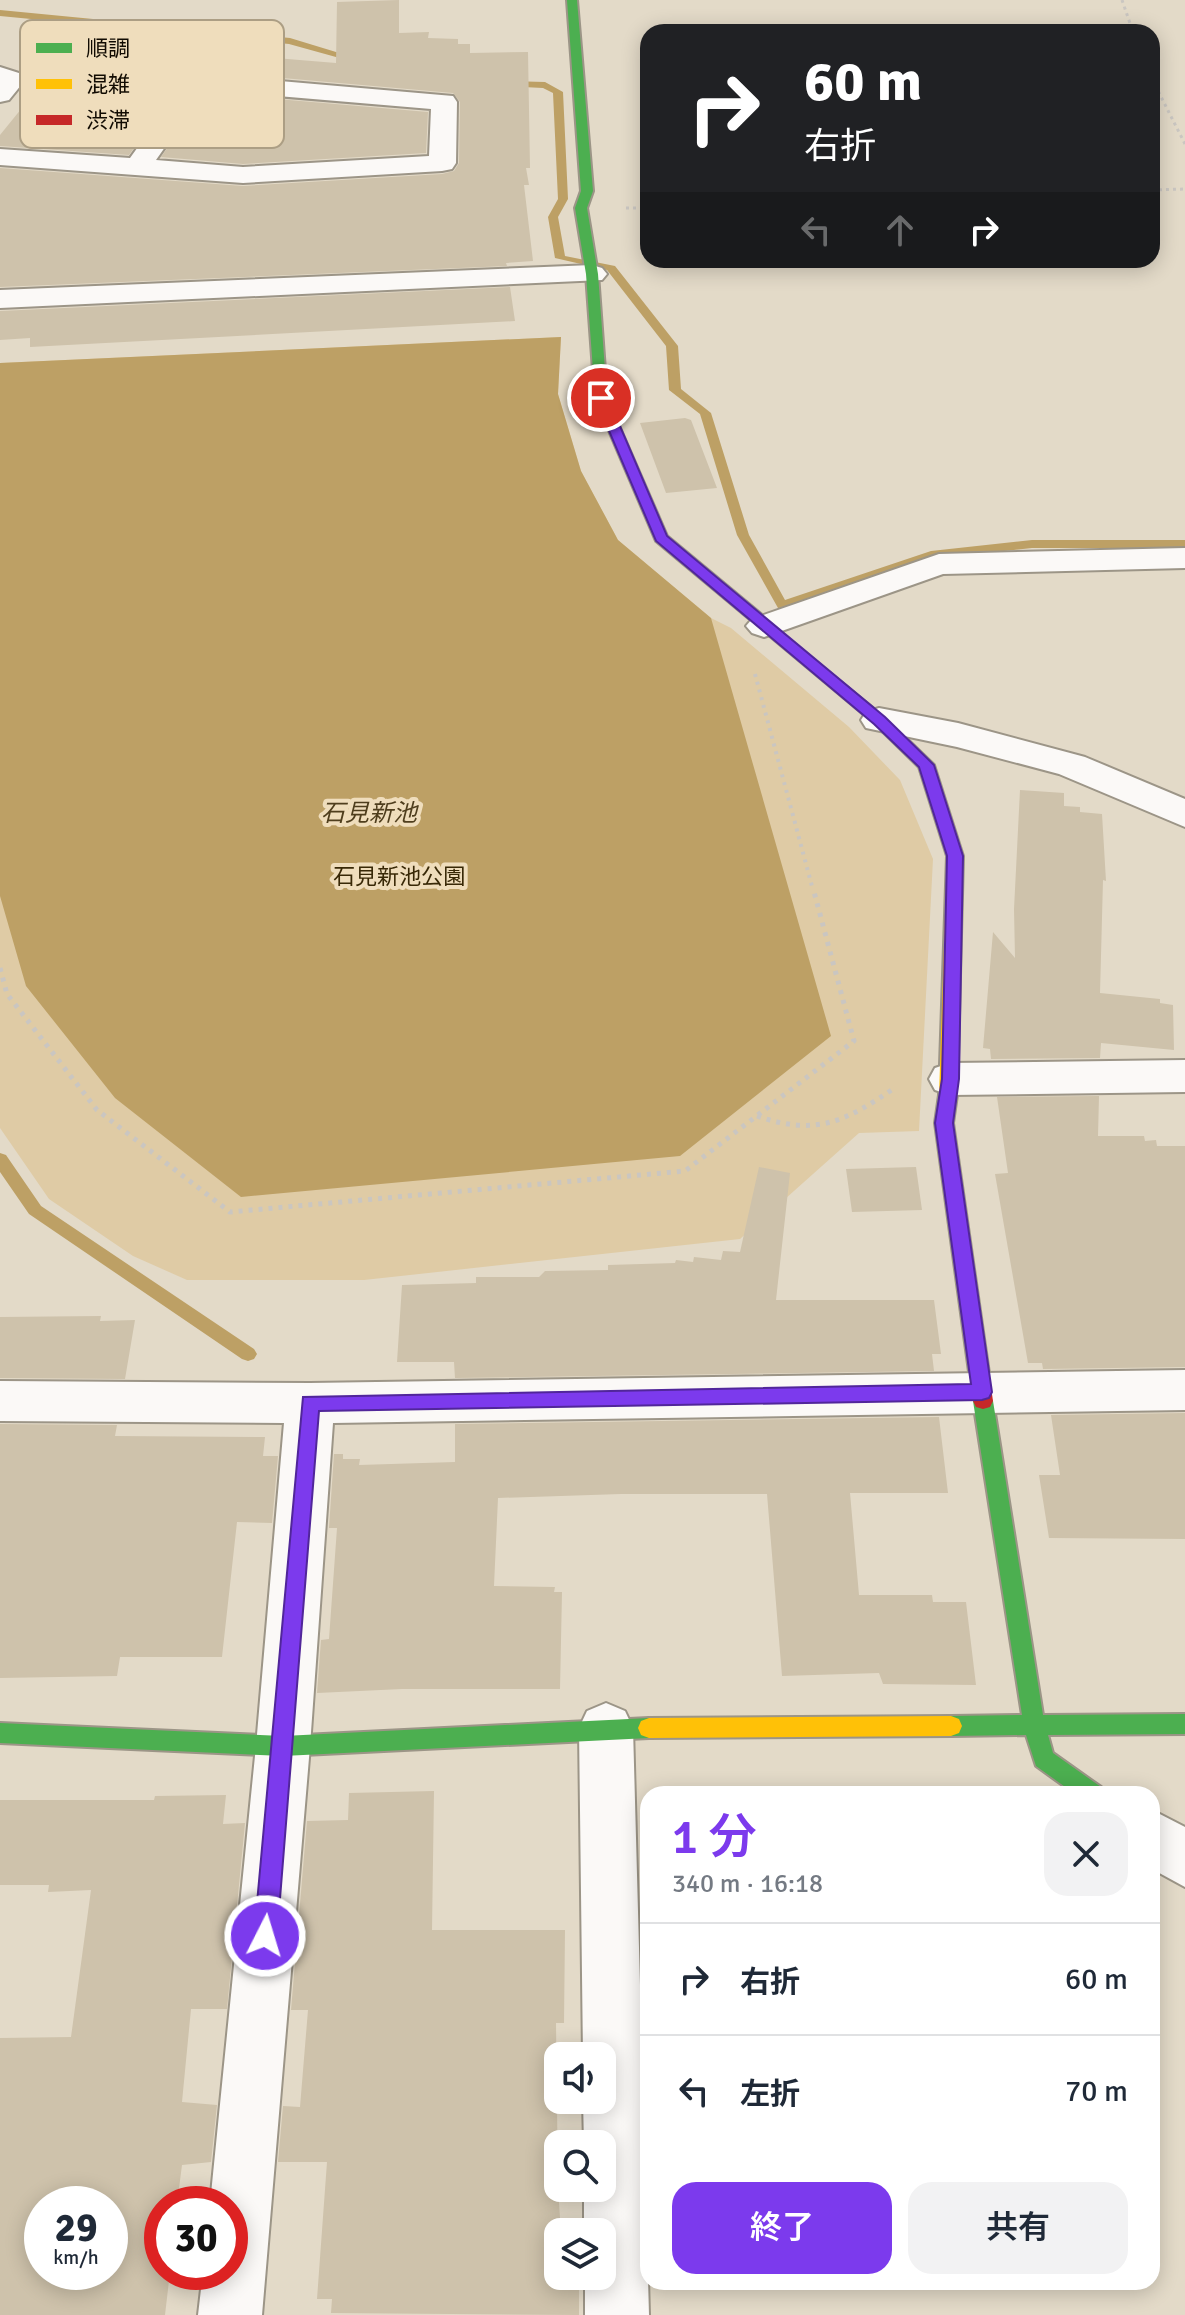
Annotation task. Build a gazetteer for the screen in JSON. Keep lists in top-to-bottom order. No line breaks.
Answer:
{"water":["石見新池"],"parks":["石見新池公園"],"legend":["順調","混雑","渋滞"],"page":{"turn":["60 m","右折"],"heading":["1 分","340 m · 16:18"],"list":[{"name":"右折","value":"60 m"},{"name":"左折","value":"70 m"}],"buttons":["終了","共有"],"speed":"29 km/h","limit":"30"}}
